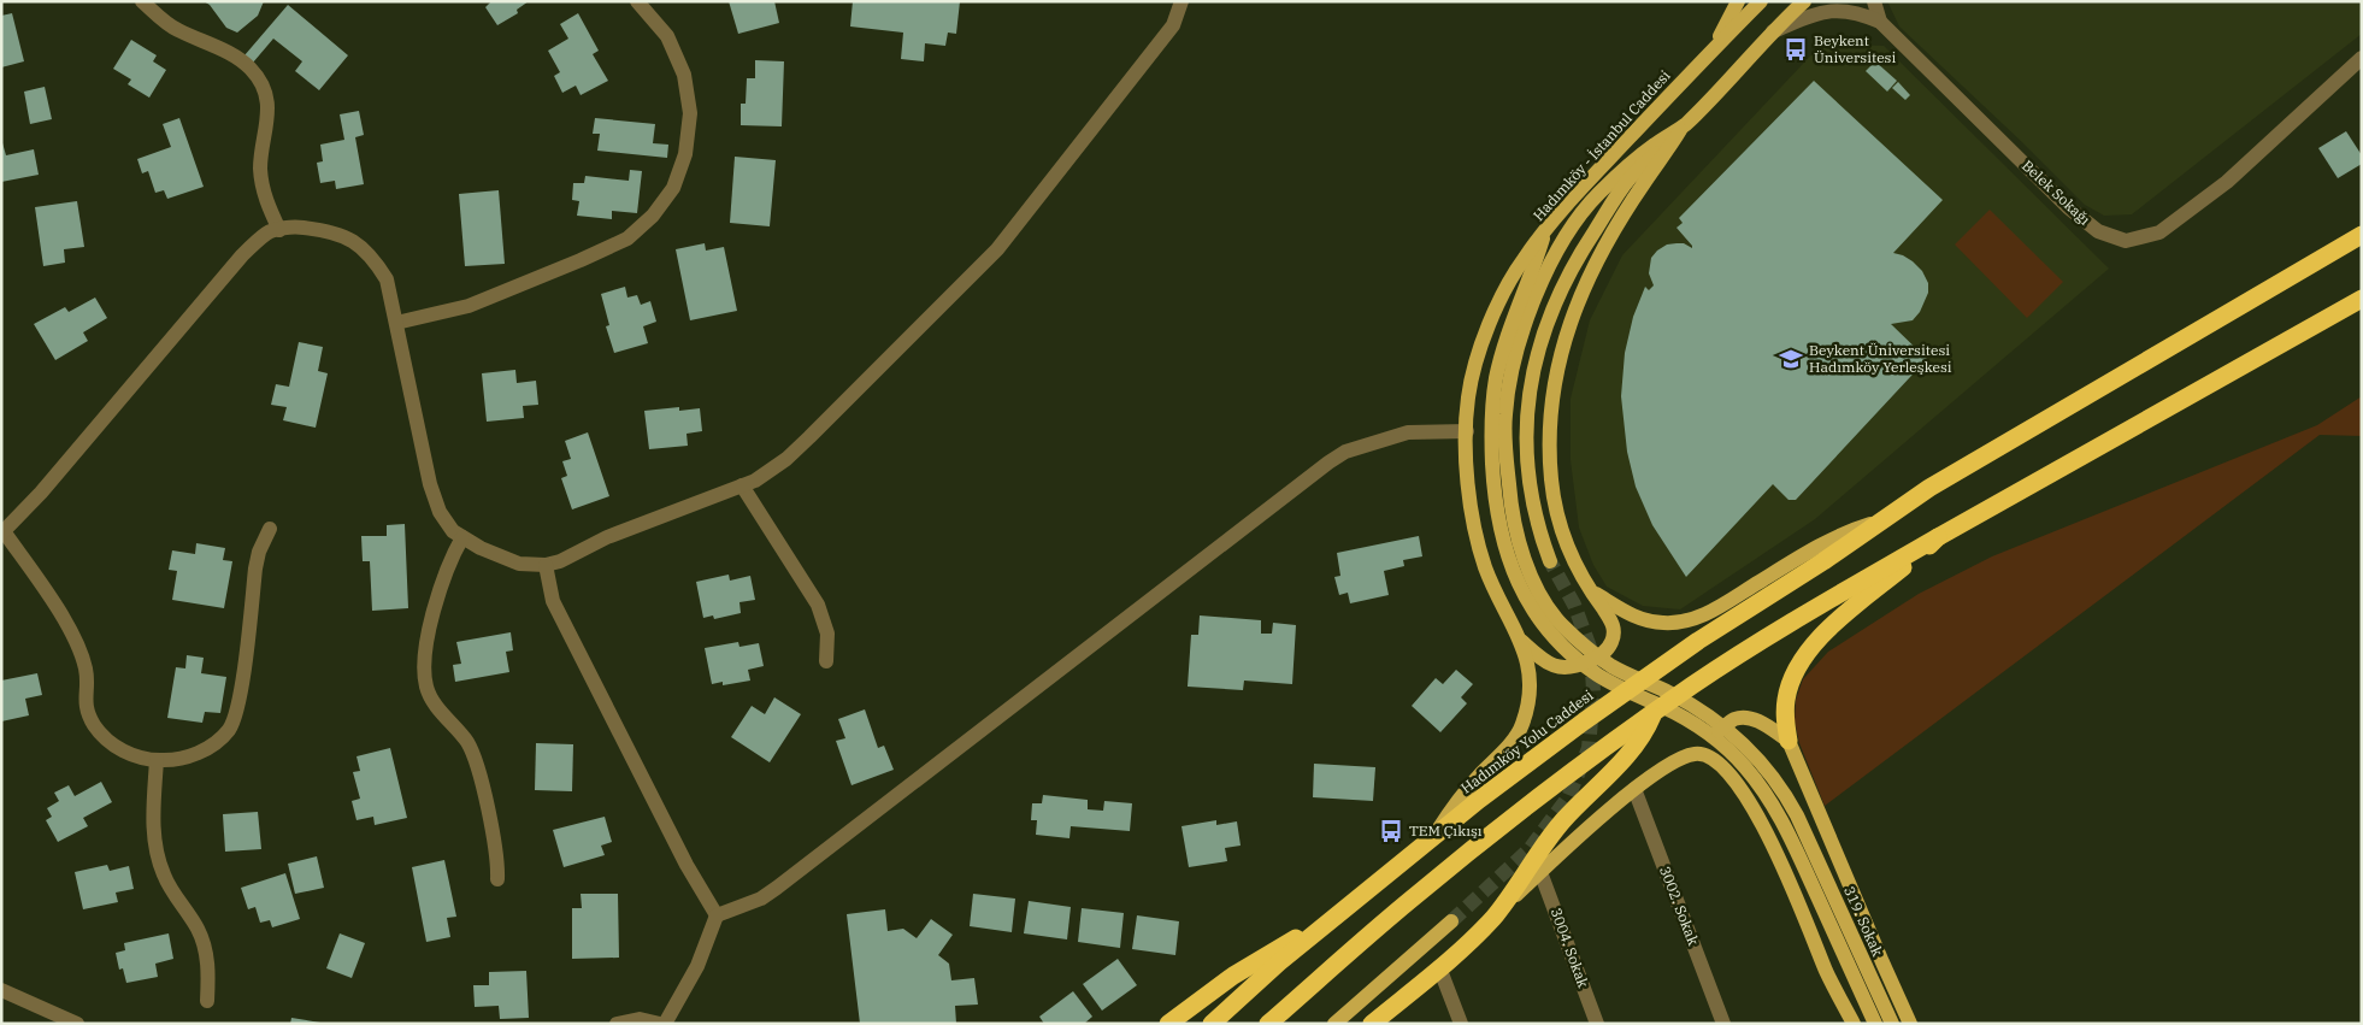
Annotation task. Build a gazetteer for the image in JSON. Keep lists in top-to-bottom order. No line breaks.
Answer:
{"streets":{"highway":["Hadımköy Yolu Caddesi"],"main road":["Hadımköy - İstanbul Caddesi","319. Sokak"],"street":["Belek Sokağı","3002. Sokak","3004. Sokak"]},"crossings":[["Hadımköy - İstanbul Caddesi","Belek Sokağı"]],"places":{"bus stop":["Beykent Üniversitesi","TEM Çıkışı"],"school or university":["Beykent Üniversitesi Hadımköy Yerleşkesi"]}}
